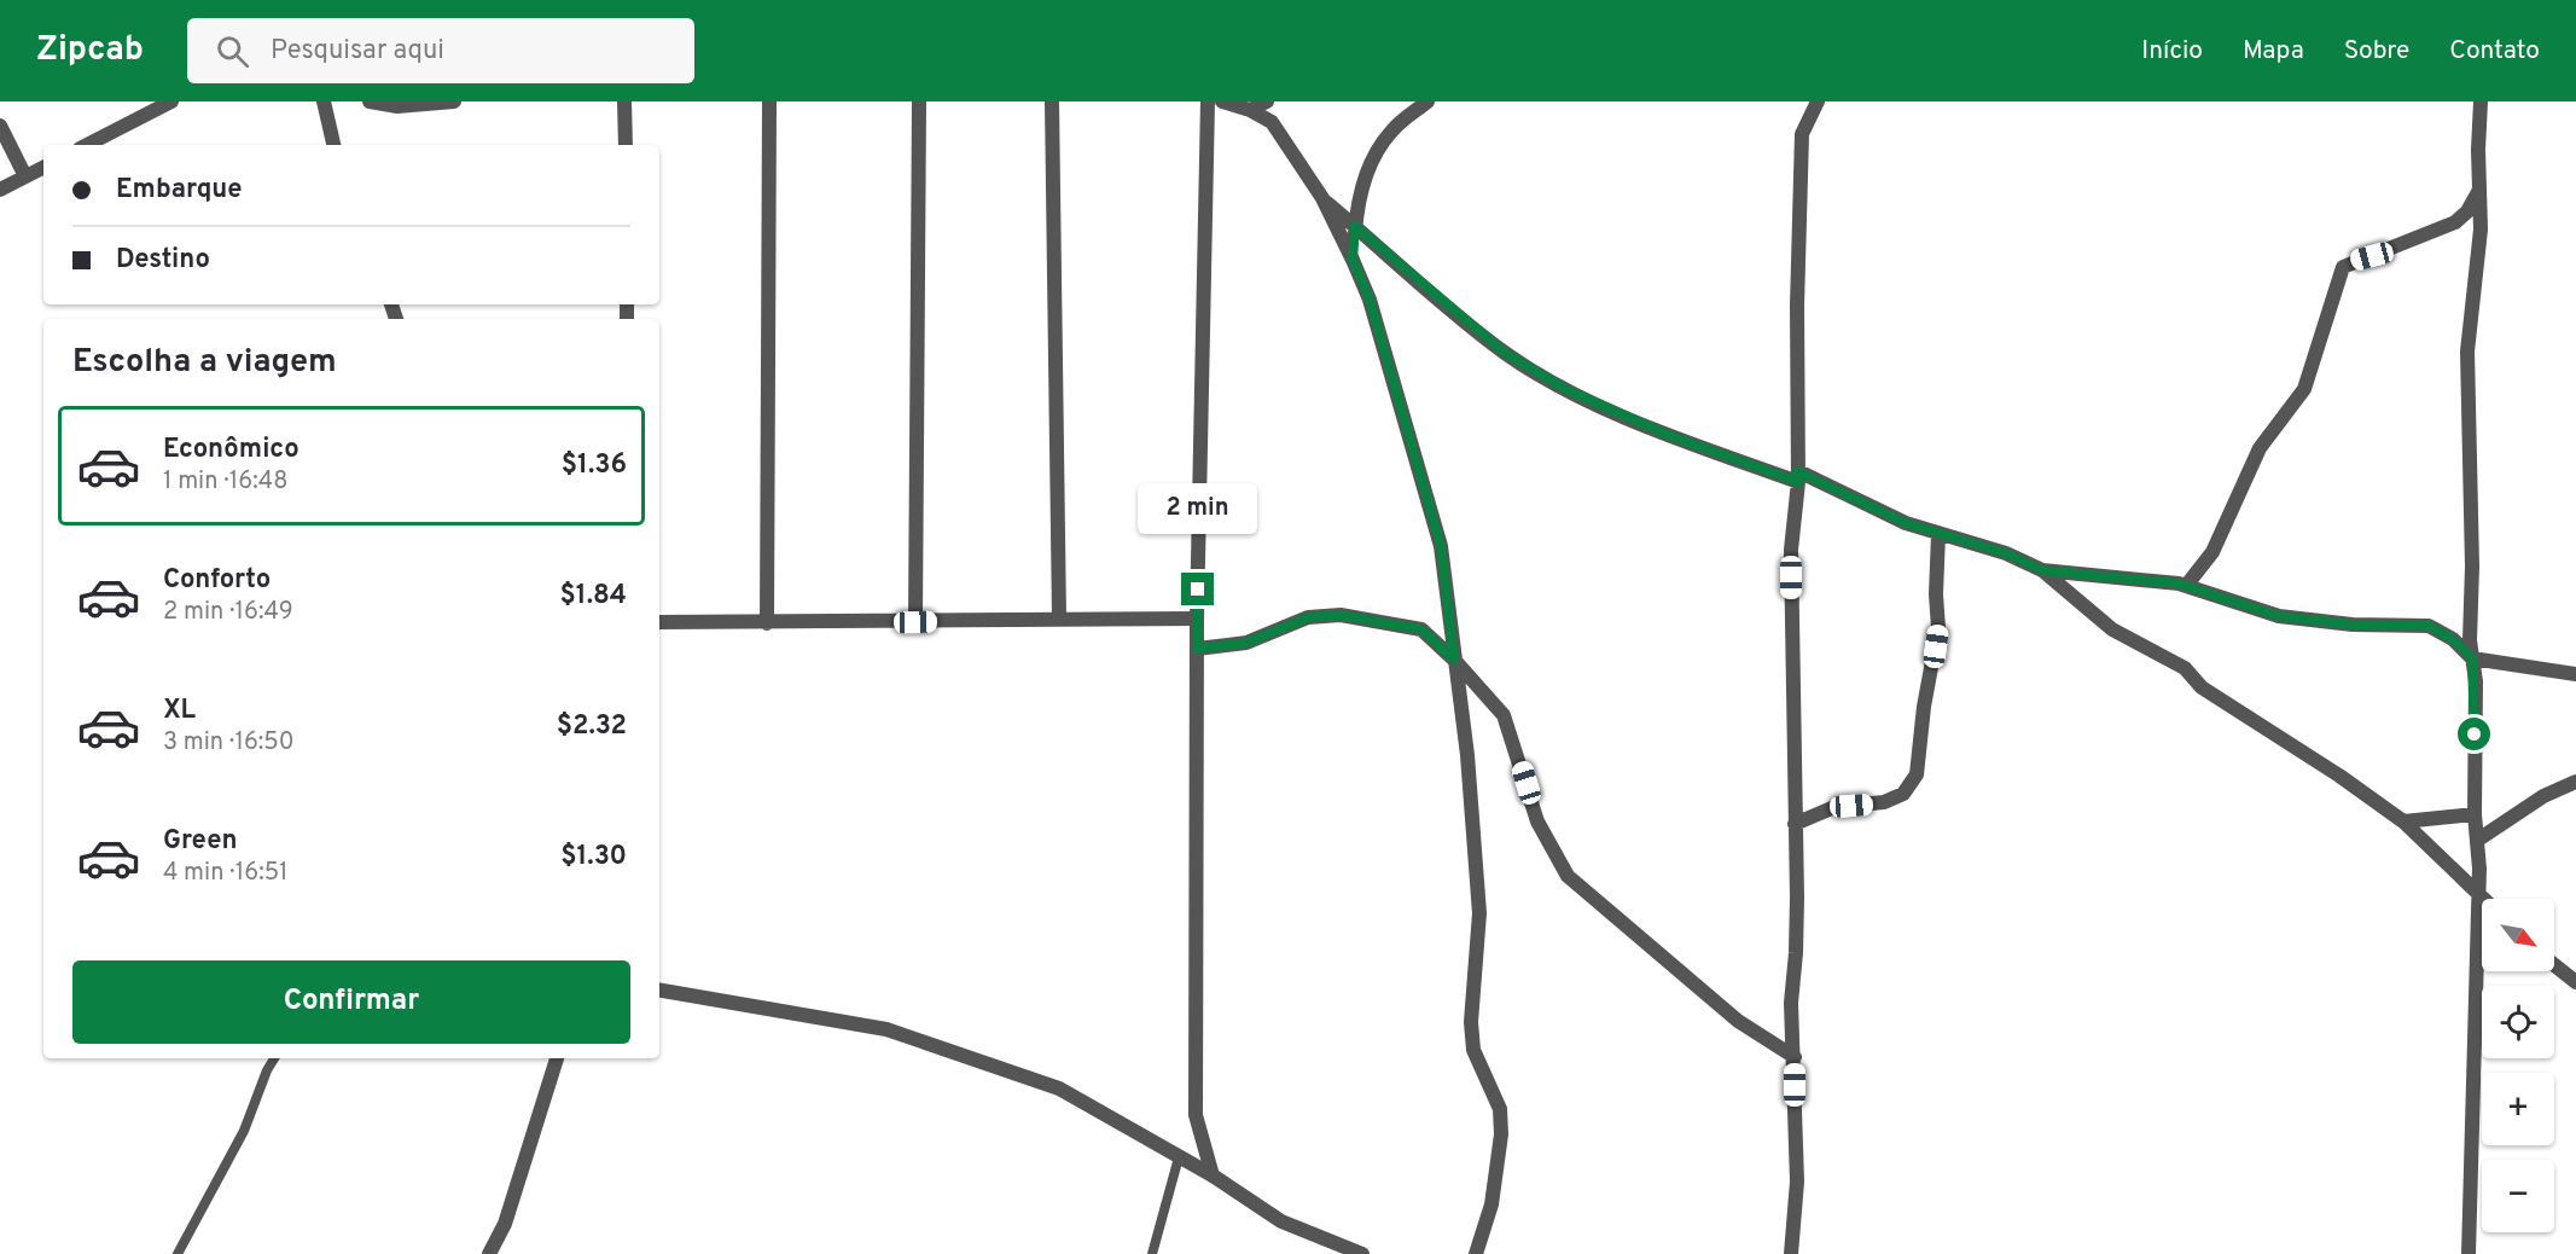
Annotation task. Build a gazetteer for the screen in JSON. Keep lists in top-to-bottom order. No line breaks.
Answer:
{"north":"bottom right","page":{"header":"Zipcab","search":"Pesquisar aqui","nav":["Início","Mapa","Sobre","Contato"],"banner":["Embarque","Destino"],"heading":"Escolha a viagem","list":[{"name":"Econômico","note":"1 min · 16:48","value":"$1.36"},{"name":"Conforto","note":"2 min · 16:49","value":"$1.84"},{"name":"XL","note":"3 min · 16:50","value":"$2.32"},{"name":"Green","note":"4 min · 16:51","value":"$1.30"}],"bubble":"2 min","map_buttons":["+","−"],"buttons":"Confirmar"}}
